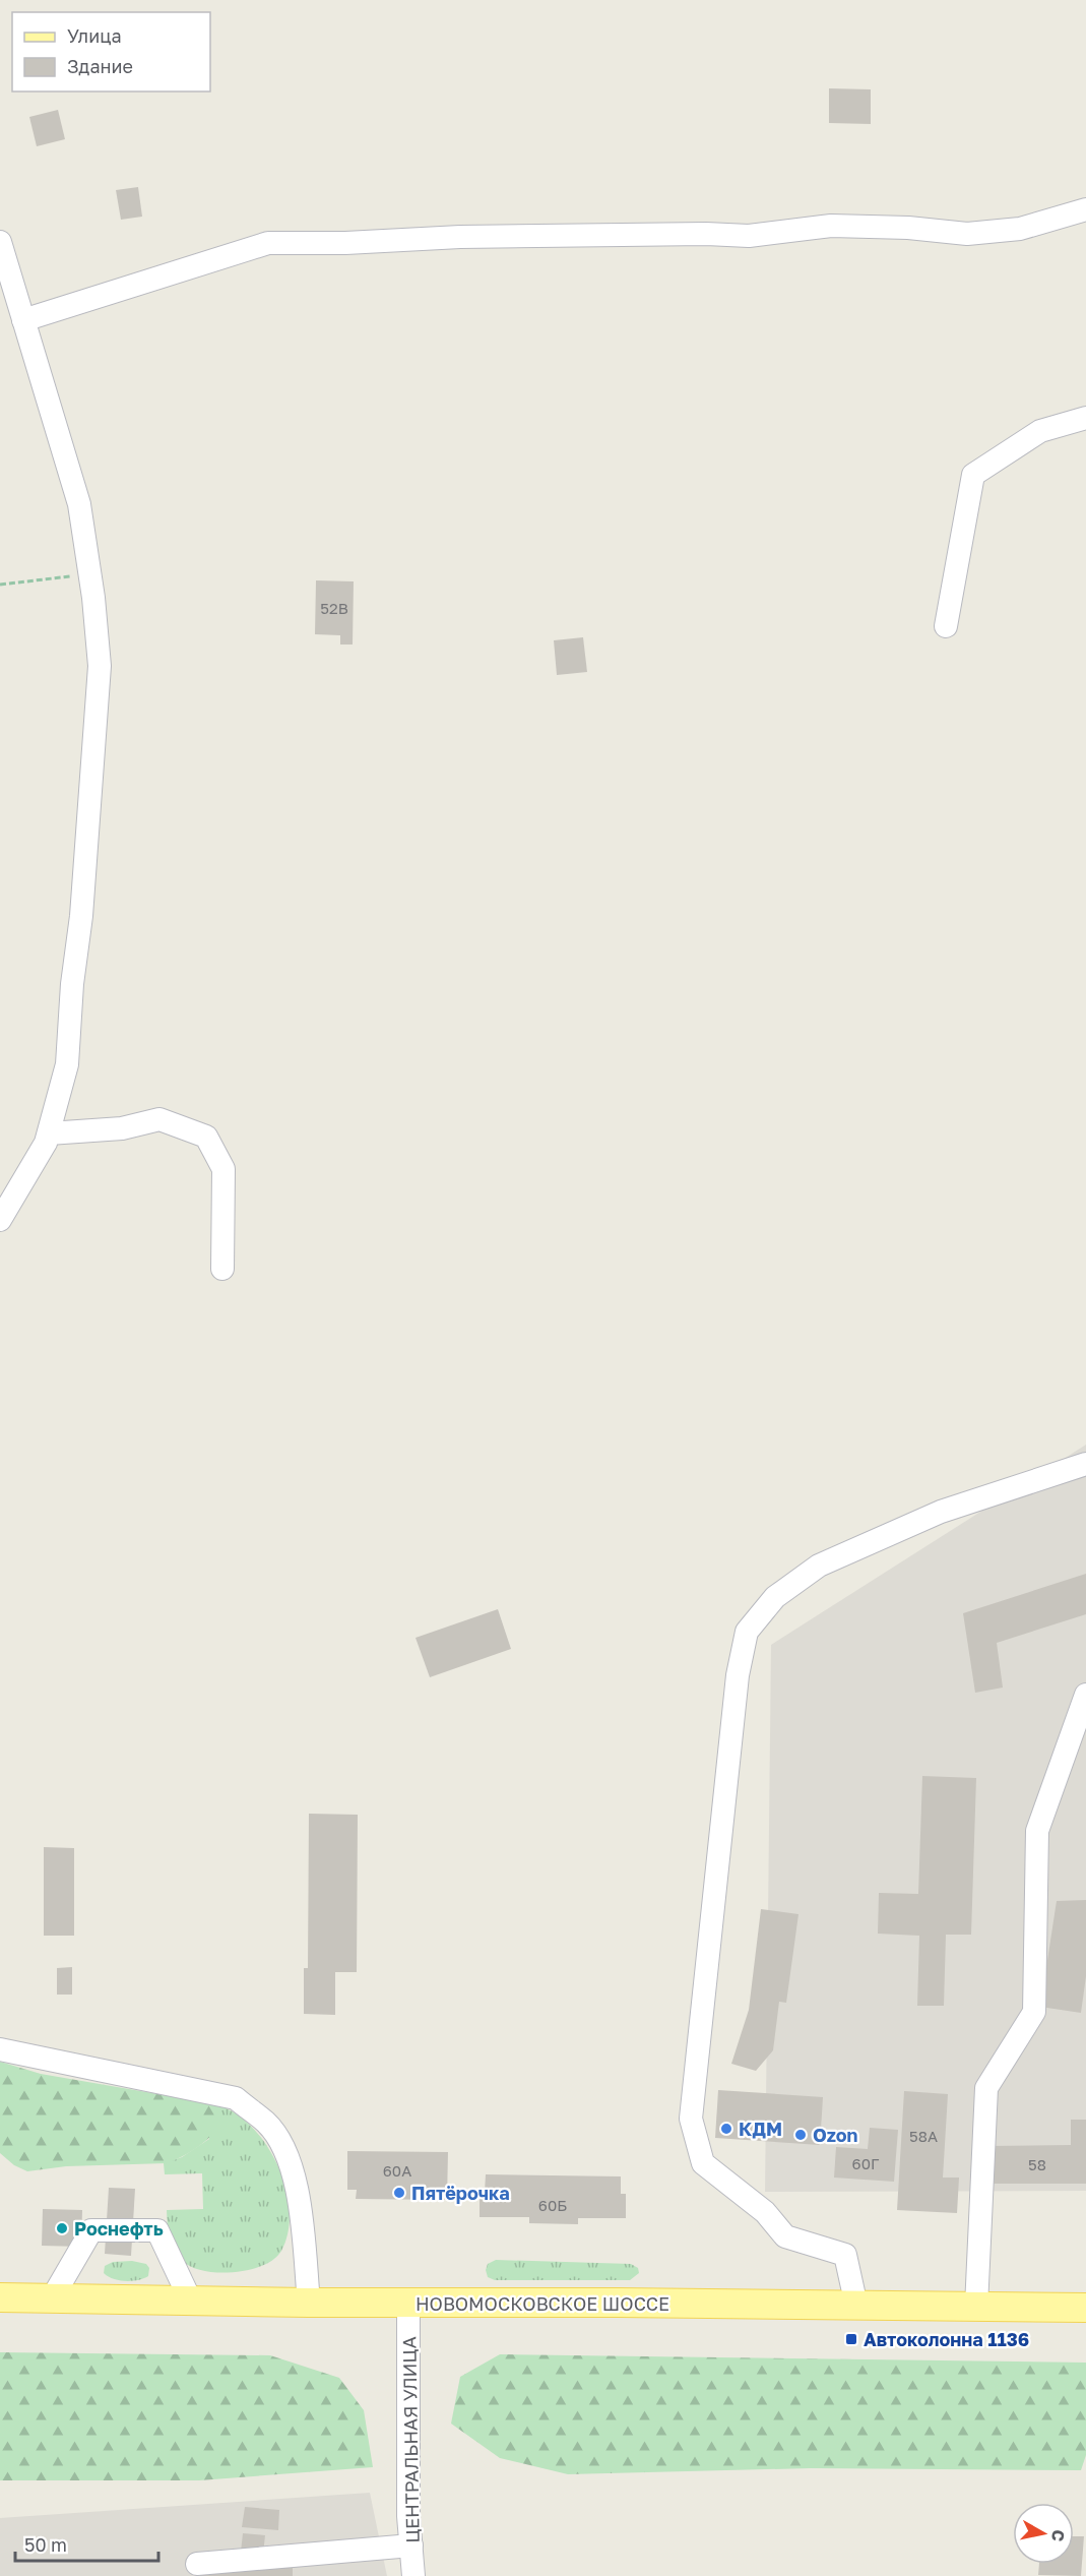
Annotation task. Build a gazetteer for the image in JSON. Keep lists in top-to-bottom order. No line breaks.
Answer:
{"streets":{"main road":["НОВОМОСКОВСКОЕ ШОССЕ"],"street":["ЦЕНТРАЛЬНАЯ УЛИЦА"]},"crossings":[["НОВОМОСКОВСКОЕ ШОССЕ","ЦЕНТРАЛЬНАЯ УЛИЦА"]],"places":{"other":["КДМ","Ozon","Пятёрочка","Роснефть"],"transit":["Автоколонна 1136"]},"house_numbers":["52В","58А","60Г","58","60А","60Б"],"legend":["Улица","Здание"],"scale_bar":"50 m","north":"right"}
